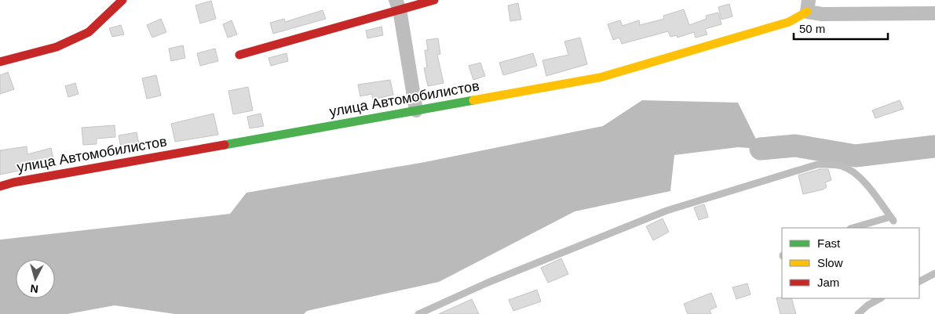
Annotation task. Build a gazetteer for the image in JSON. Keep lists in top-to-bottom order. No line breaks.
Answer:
{"streets":{"street":["улица Автомобилистов"]},"legend":["Fast","Slow","Jam"],"scale_bar":"50 m","north":"bottom"}
